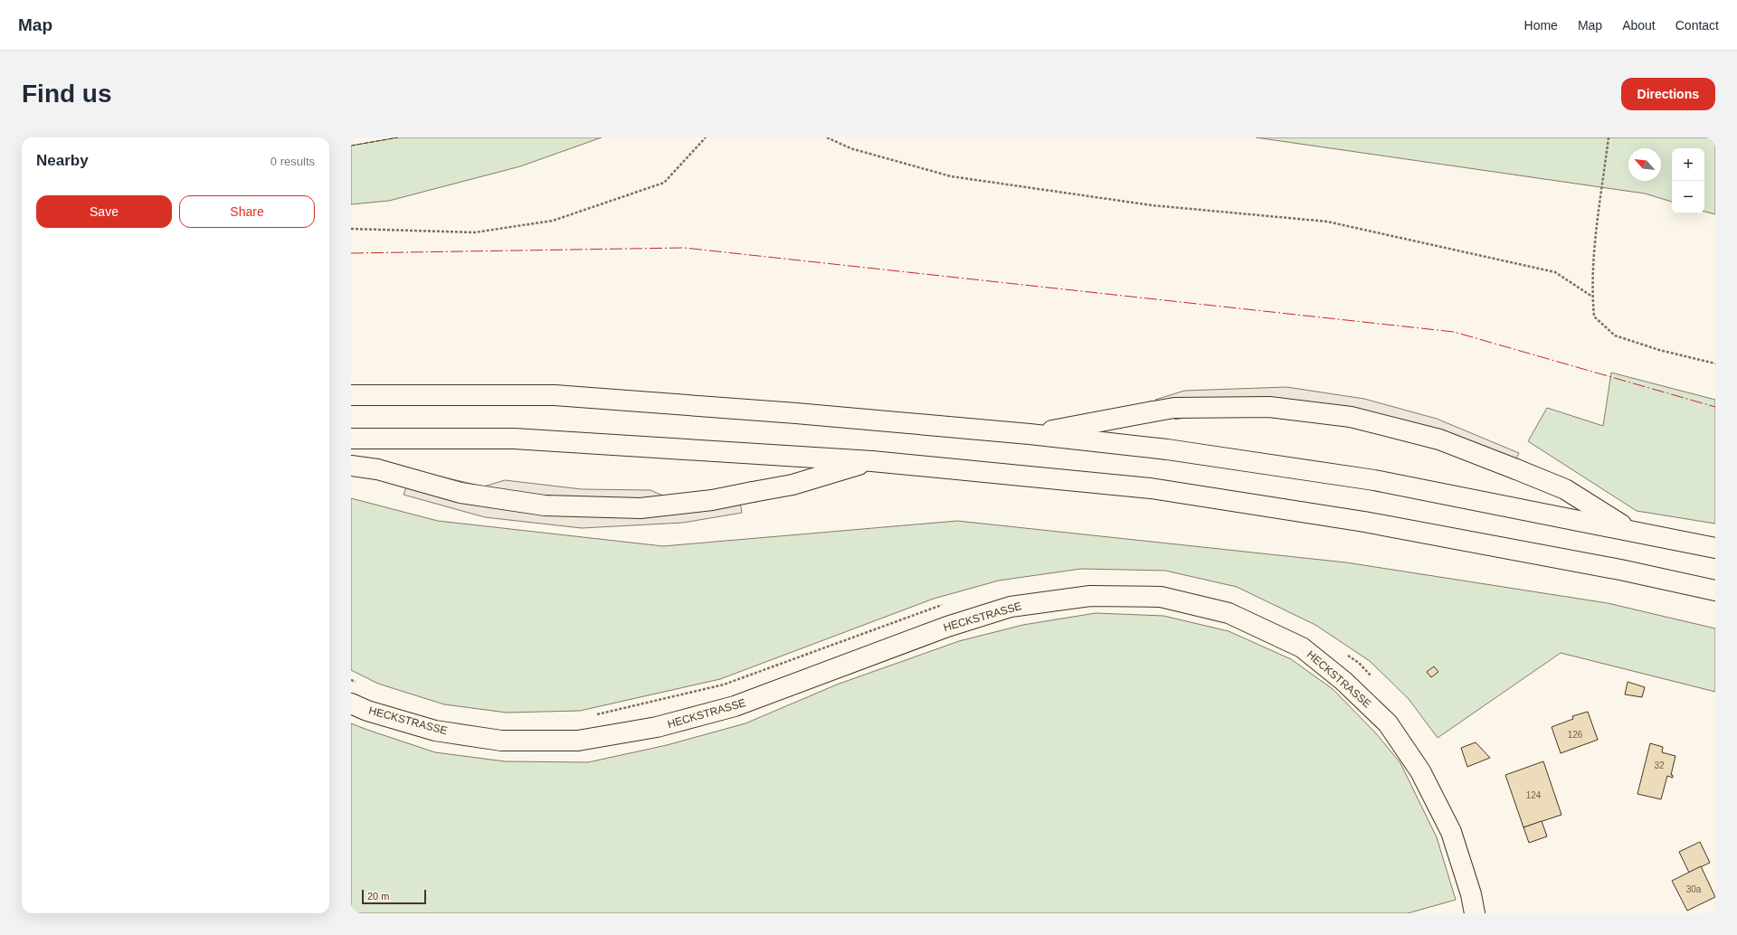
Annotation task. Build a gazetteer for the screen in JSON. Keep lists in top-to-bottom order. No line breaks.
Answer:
{"streets":{"main road":["HECKSTRASSE"]},"house_numbers":["126","32","124","30a"],"scale_bar":"20 m","north":"top left","page":{"header":"Map","nav":["Home","Map","About","Contact"],"buttons":["Directions",["Save","Share"]],"title":"Find us","heading":["Nearby","0 results"],"map_buttons":["+","−"],"scale":"20 m"}}
